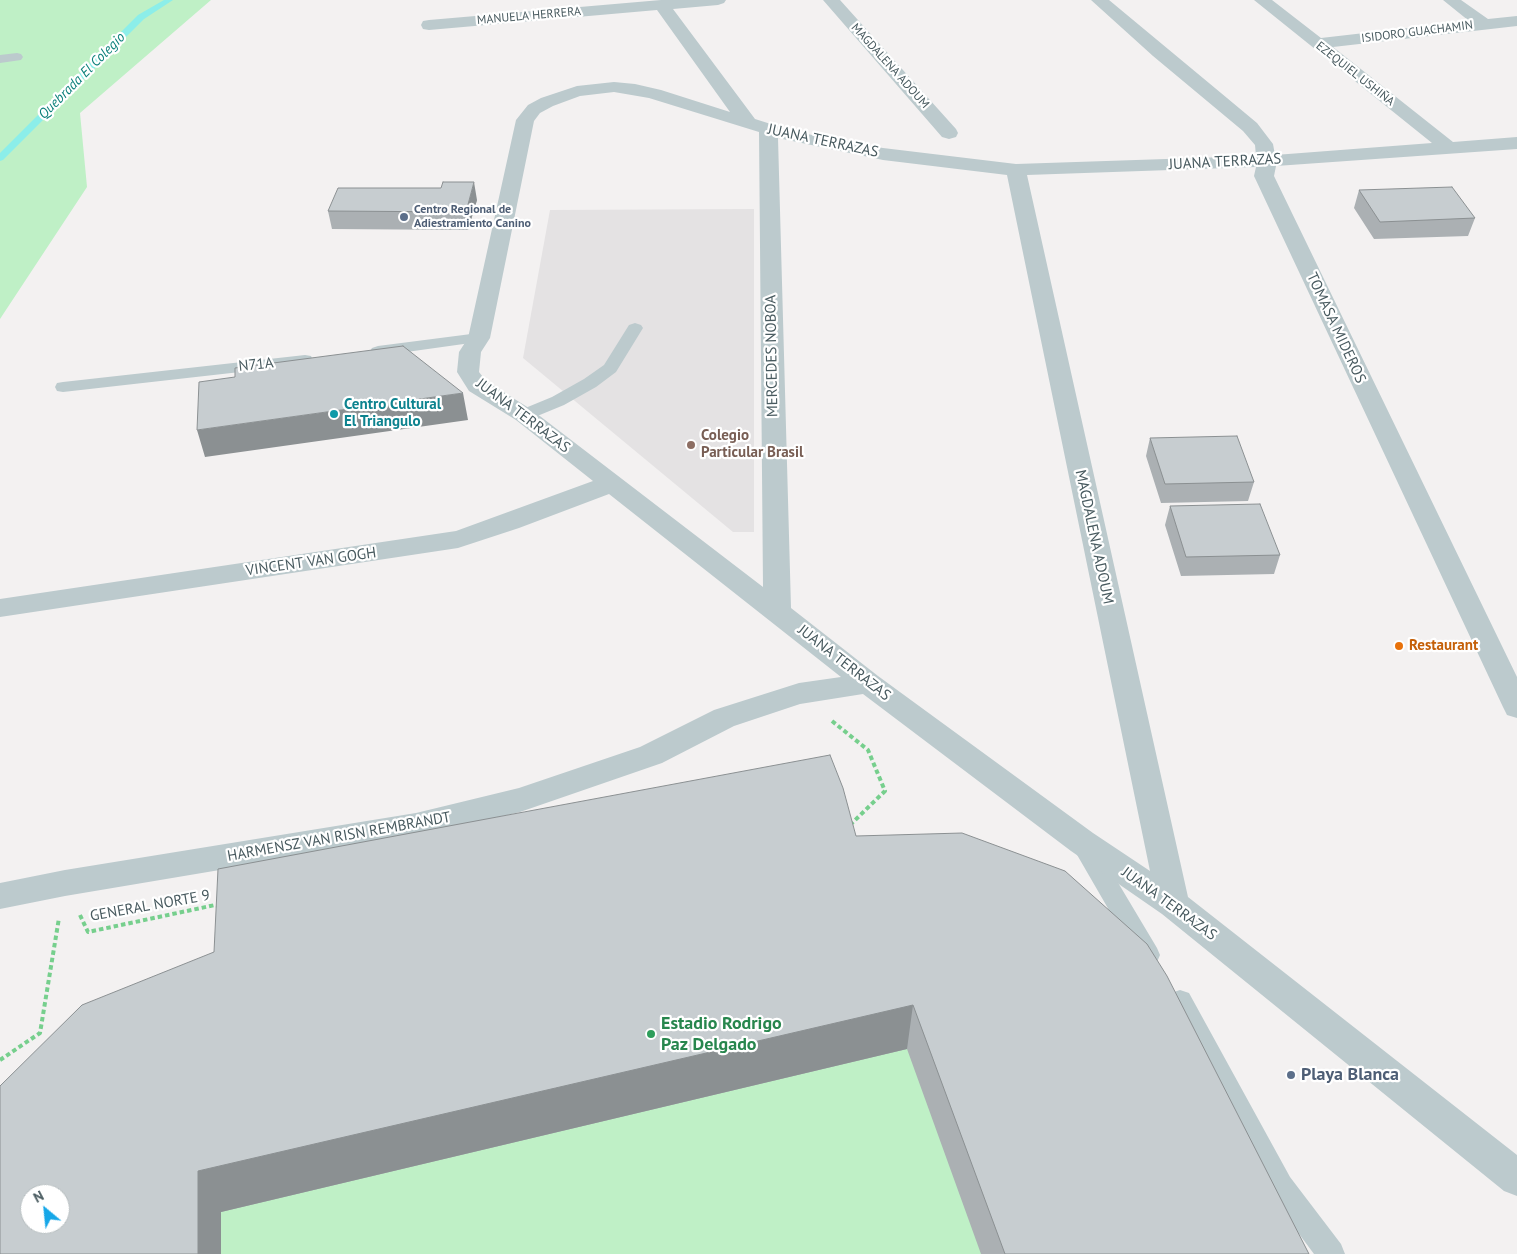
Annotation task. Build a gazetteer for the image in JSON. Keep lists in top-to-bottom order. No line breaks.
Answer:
{"streets":{"street":["MANUELA HERRERA","ISIDORO GUACHAMIN","MAGDALENA ADOUM","EZEQUIEL USHIÑA","JUANA TERRAZAS","TOMASA MIDEROS","MERCEDES NOBOA","VINCENT VAN GOGH","HARMENSZ VAN RISN REMBRANDT"],"lane":["N71A"],"path":["GENERAL NORTE 9"]},"crossings":[["ISIDORO GUACHAMIN","EZEQUIEL USHIÑA"],["MAGDALENA ADOUM","JUANA TERRAZAS"],["EZEQUIEL USHIÑA","JUANA TERRAZAS"],["JUANA TERRAZAS","TOMASA MIDEROS"],["JUANA TERRAZAS","MERCEDES NOBOA"],["JUANA TERRAZAS","VINCENT VAN GOGH"],["JUANA TERRAZAS","HARMENSZ VAN RISN REMBRANDT"],["HARMENSZ VAN RISN REMBRANDT","GENERAL NORTE 9"]],"water":["Quebrada El Colegio"],"places":["Centro Regional de Adiestramiento Canino","Centro Cultural El Triangulo","Colegio Particular Brasil","Restaurant","Estadio Rodrigo Paz Delgado","Playa Blanca"],"north":"top left"}
